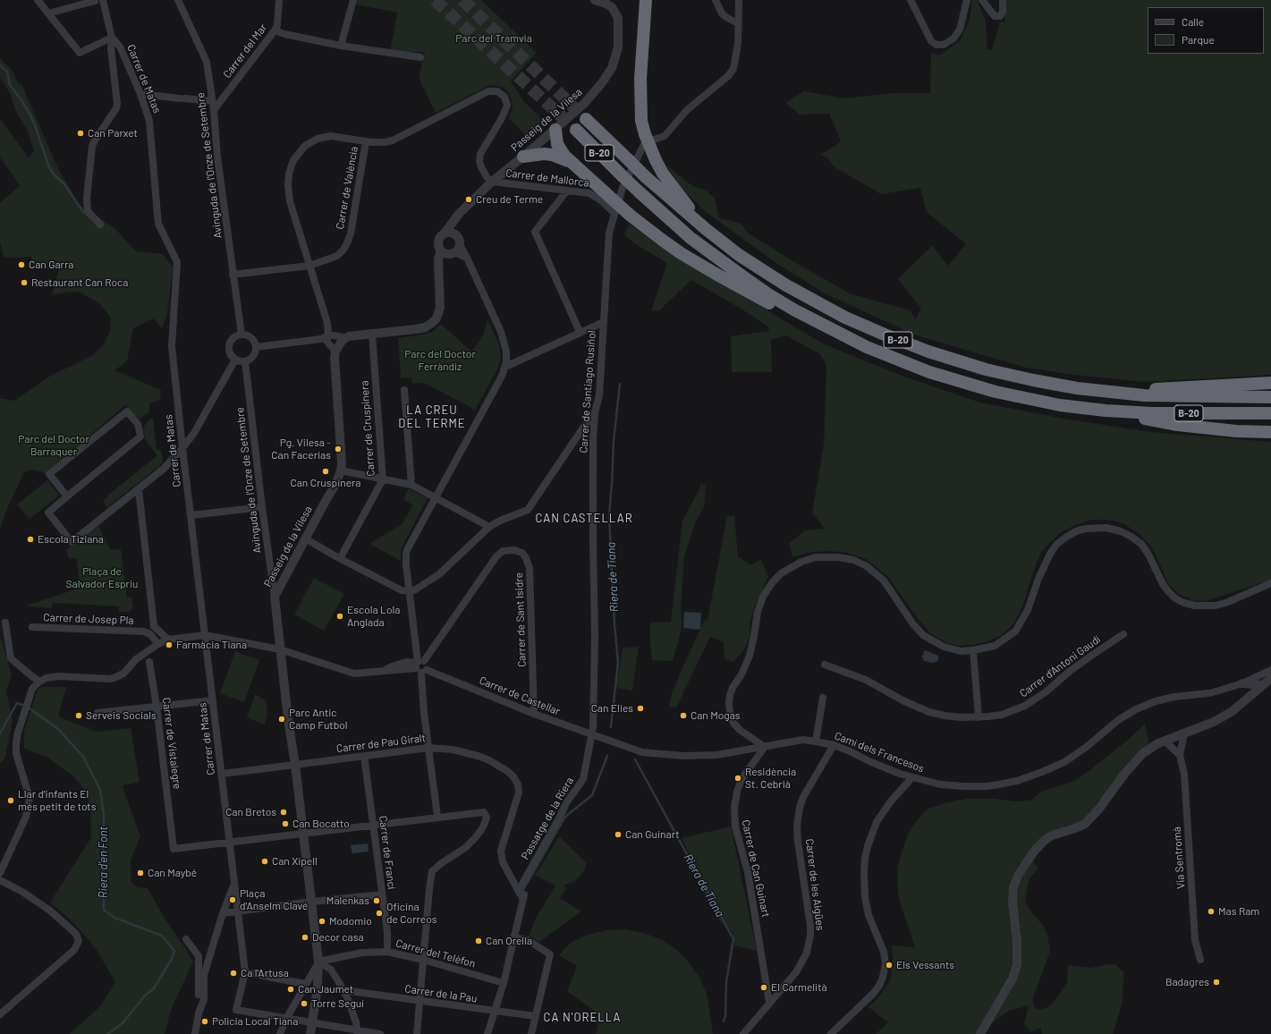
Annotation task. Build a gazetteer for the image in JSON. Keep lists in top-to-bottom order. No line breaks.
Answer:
{"streets":{"highway":["B-20"],"street":["Carrer del Mar","Carrer de Matas","Passeig de la Vilesa","Avinguda de l'Onze de Setembre","Carrer de Mallorca","Carrer de València","Carrer de Santiago Rusiñol","Carrer de Cruspinera","Carrer de Josep Pla","Carrer de Sant Isidre","Carrer d'Antoni Gaudí","Carrer de Castellar","Carrer de Vistalegre","Carrer de Pau Giralt","Camí dels Francesos","Passatge de la Riera","Carrer de Francí","Via Sentromà","Carrer de Can Guinart","Carrer de les Aigües","Carrer del Telèfon","Carrer de la Pau"]},"crossings":[["Carrer del Mar","Avinguda de l'Onze de Setembre"],["Carrer de Matas","Carrer de Castellar"],["Carrer de Matas","Carrer de Vistalegre"],["Carrer de Matas","Carrer de Pau Giralt"],["Passeig de la Vilesa","B-20"],["Passeig de la Vilesa","Avinguda de l'Onze de Setembre"],["Passeig de la Vilesa","Carrer de Mallorca"],["Passeig de la Vilesa","Carrer de Castellar"],["Passeig de la Vilesa","Carrer de Pau Giralt"],["Passeig de la Vilesa","Carrer del Telèfon"],["Avinguda de l'Onze de Setembre","Carrer de València"],["Carrer de Mallorca","Carrer de Santiago Rusiñol"],["Carrer de Santiago Rusiñol","Carrer de Castellar"],["Carrer de Santiago Rusiñol","Passatge de la Riera"],["Carrer de Sant Isidre","Carrer de Castellar"],["Carrer de Castellar","Camí dels Francesos"],["Carrer de Castellar","Passatge de la Riera"],["Carrer de Pau Giralt","Passatge de la Riera"],["Carrer de Pau Giralt","Carrer de Francí"],["Camí dels Francesos","Carrer de Can Guinart"],["Camí dels Francesos","Carrer de les Aigües"],["Passatge de la Riera","Carrer del Telèfon"],["Passatge de la Riera","Carrer de la Pau"],["Carrer de Francí","Carrer del Telèfon"],["Carrer de Can Guinart","Carrer de les Aigües"]],"districts":["LA CREU DEL TERME","CAN CASTELLAR","CA N'ORELLA"],"water":["Riera de Tiana","Riera d'en Font"],"parks":["Parc del Tramvia","Parc del Doctor Ferràndiz","Parc del Doctor Barraquer","Plaça de Salvador Espriu"],"places":["Can Parxet","Creu de Terme","Can Garra","Restaurant Can Roca","Pg. Vilesa - Can Facerias","Can Cruspinera","Escola Tiziana","Escola Lola Anglada","Farmàcia Tiana","Can Elies","Serveis Socials","Can Mogas","Parc Antic Camp Futbol","Residència St. Cebrià","Llar d'infants El més petit de tots","Can Bretos","Can Bocatto","Can Guinart","Can Xipell","Can Maybé","Plaça d'Anselm Clavé","Malenkas","Mas Ram","Oficina de Correos","Modomio","Decor casa","Can Orella","Els Vessants","Ca l'Artusa","Badagres","El Carmelità","Can Jaumet","Torre Seguí","Policia Local Tiana"],"legend":["Calle","Parque"]}
